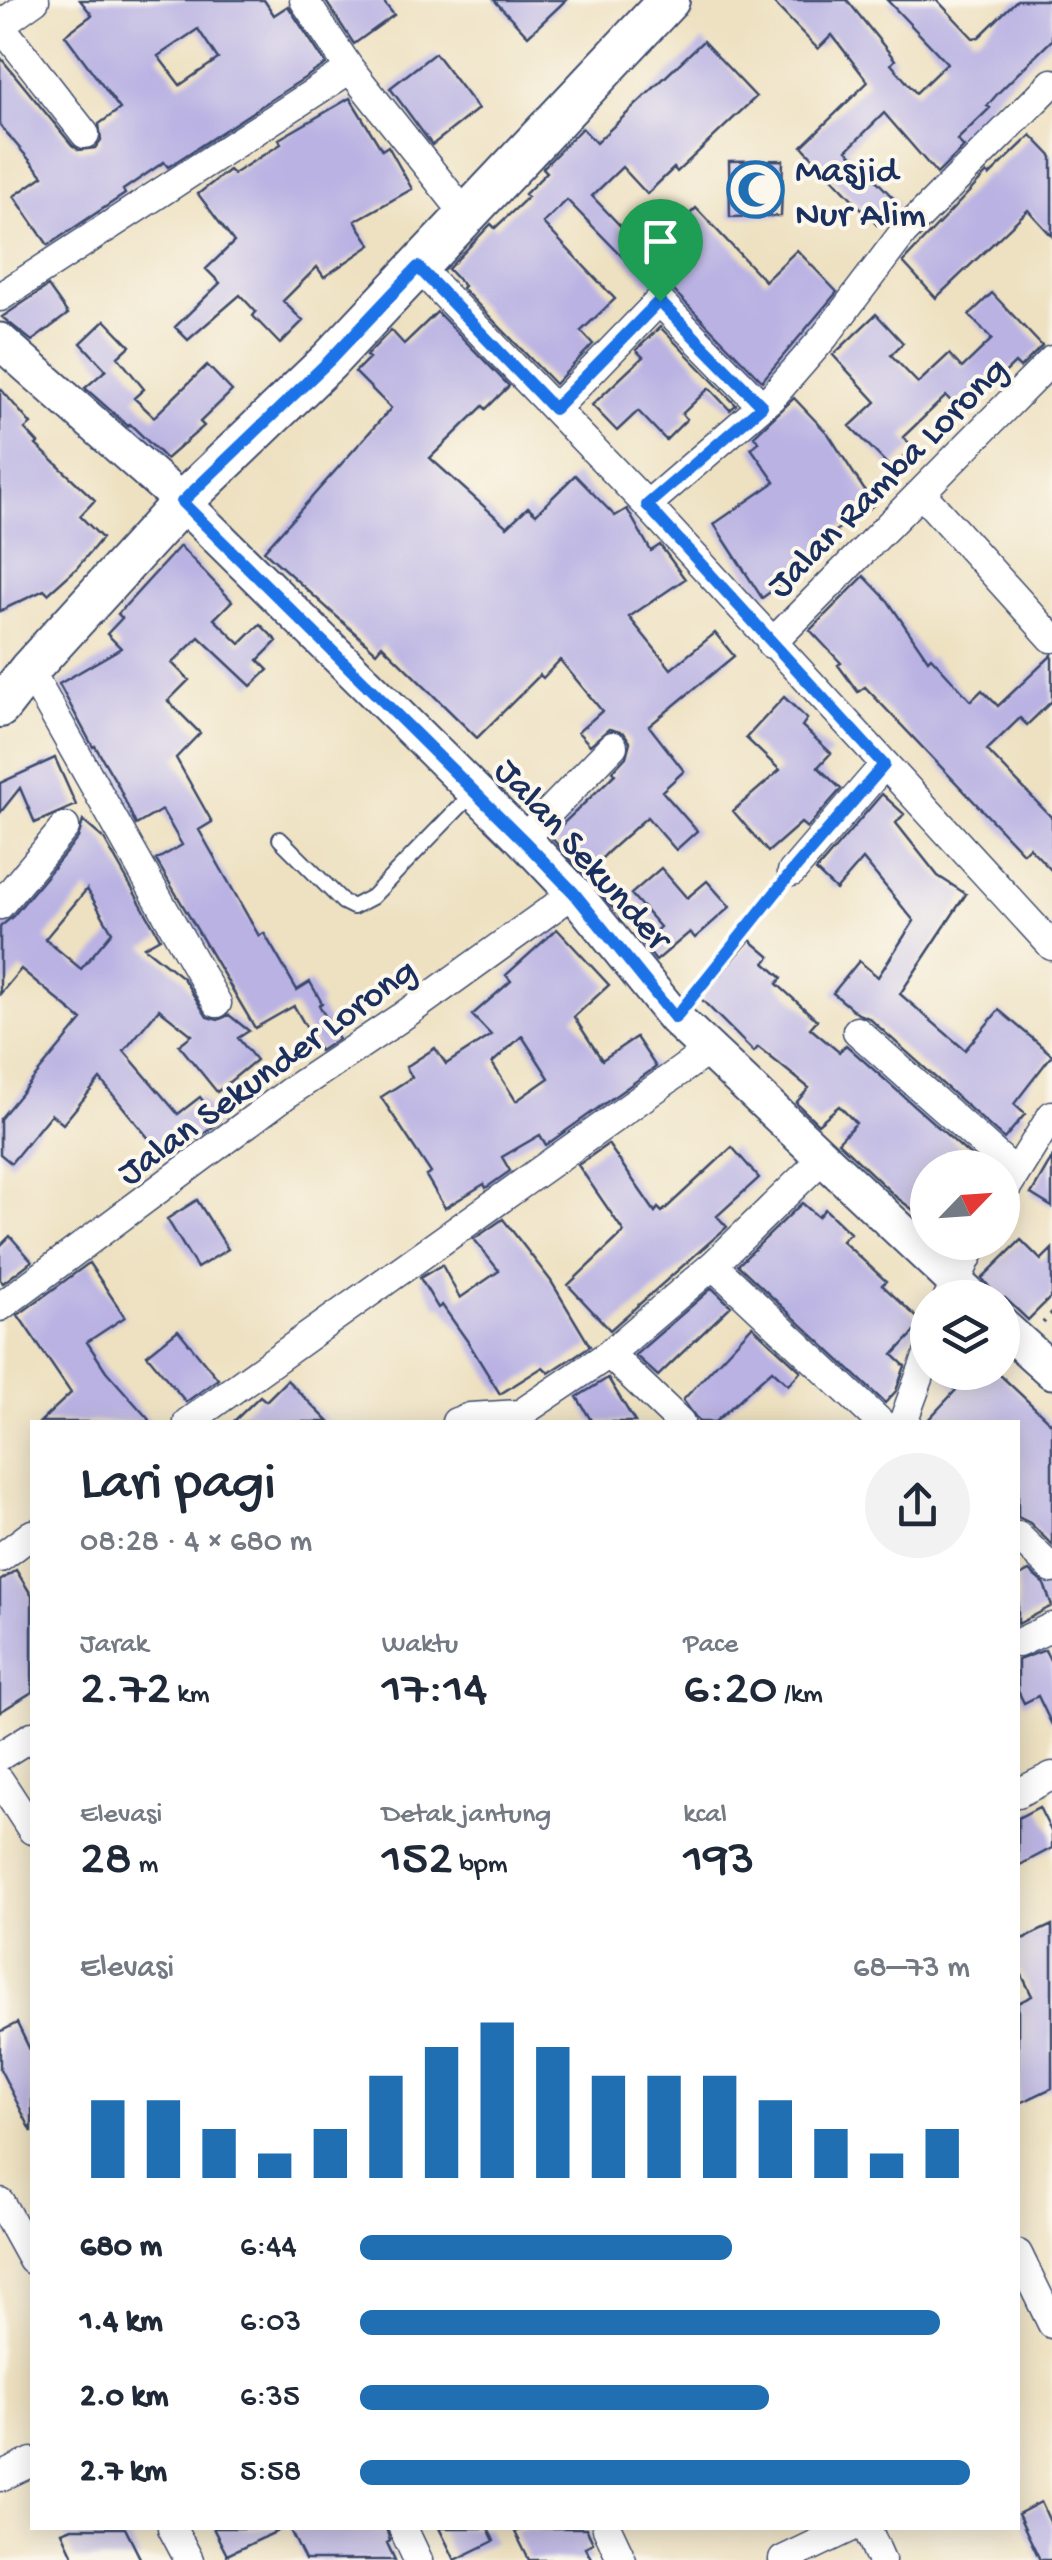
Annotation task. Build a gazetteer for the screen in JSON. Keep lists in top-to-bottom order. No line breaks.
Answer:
{"streets":{"street":["Jalan Ramba Lorong","Jalan Sekunder","Jalan Sekunder Lorong"]},"crossings":[["Jalan Sekunder","Jalan Sekunder Lorong"]],"places":{"mosque":["Masjid Nur Alim"]},"north":"top right","page":{"heading":["Lari pagi","08:28 · 4 × 680 m"],"stats":[["Jarak","2.72 km"],["Waktu","17:14"],["Pace","6:20 /km"],["Elevasi","28 m"],["Detak jantung","152 bpm"],["kcal","193"]],"chart":["Elevasi","68–73 m"],"list":[{"name":"680 m","note":"6:44"},{"name":"1.4 km","note":"6:03"},{"name":"2.0 km","note":"6:35"},{"name":"2.7 km","note":"5:58"}]}}
